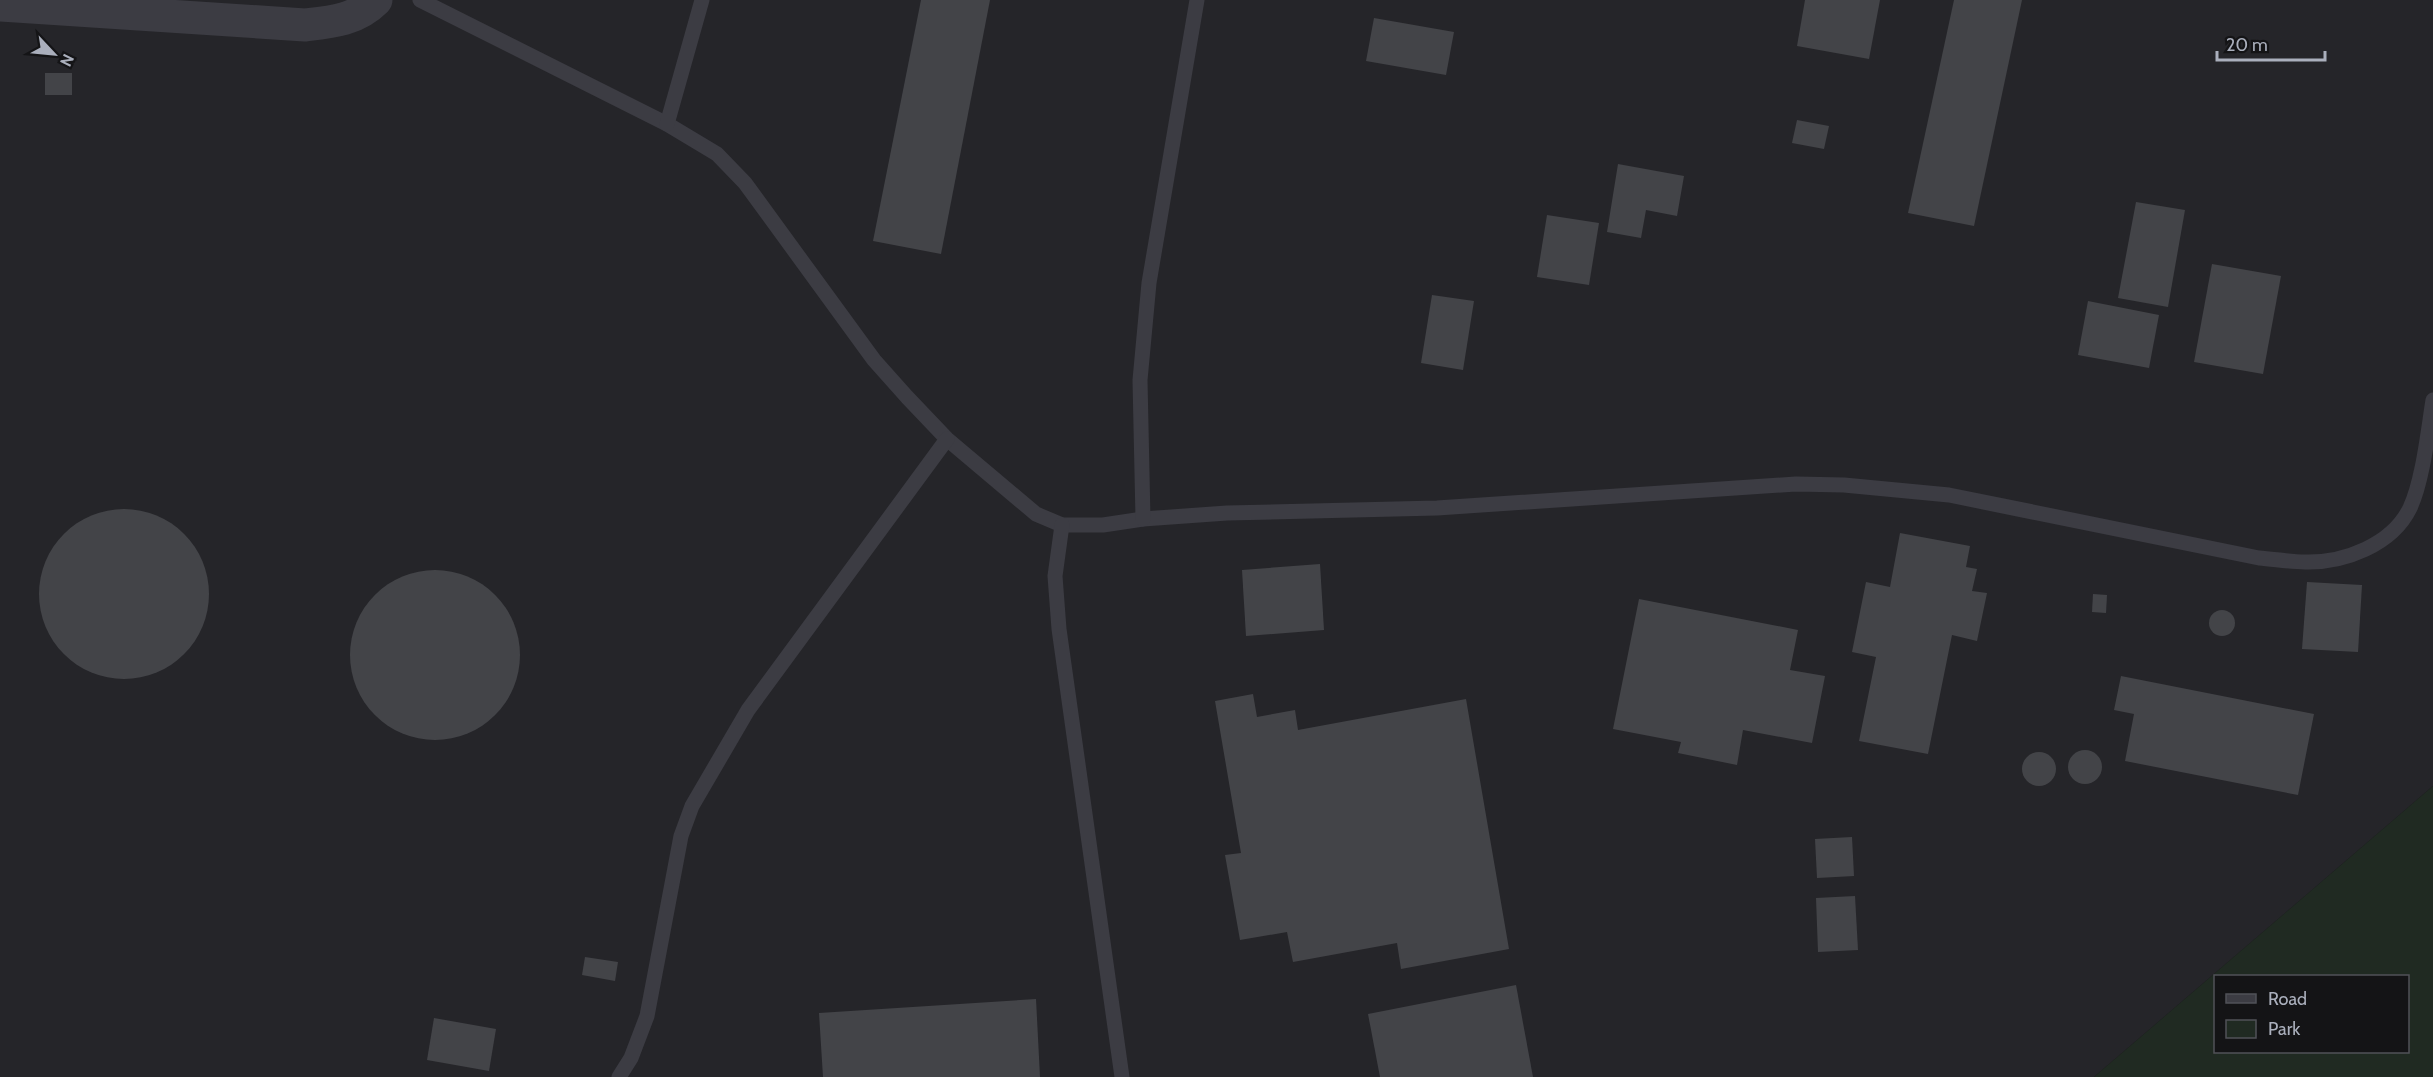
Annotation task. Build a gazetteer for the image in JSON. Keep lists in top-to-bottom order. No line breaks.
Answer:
{"legend":["Road","Park"],"scale_bar":"20 m","north":"bottom right"}
